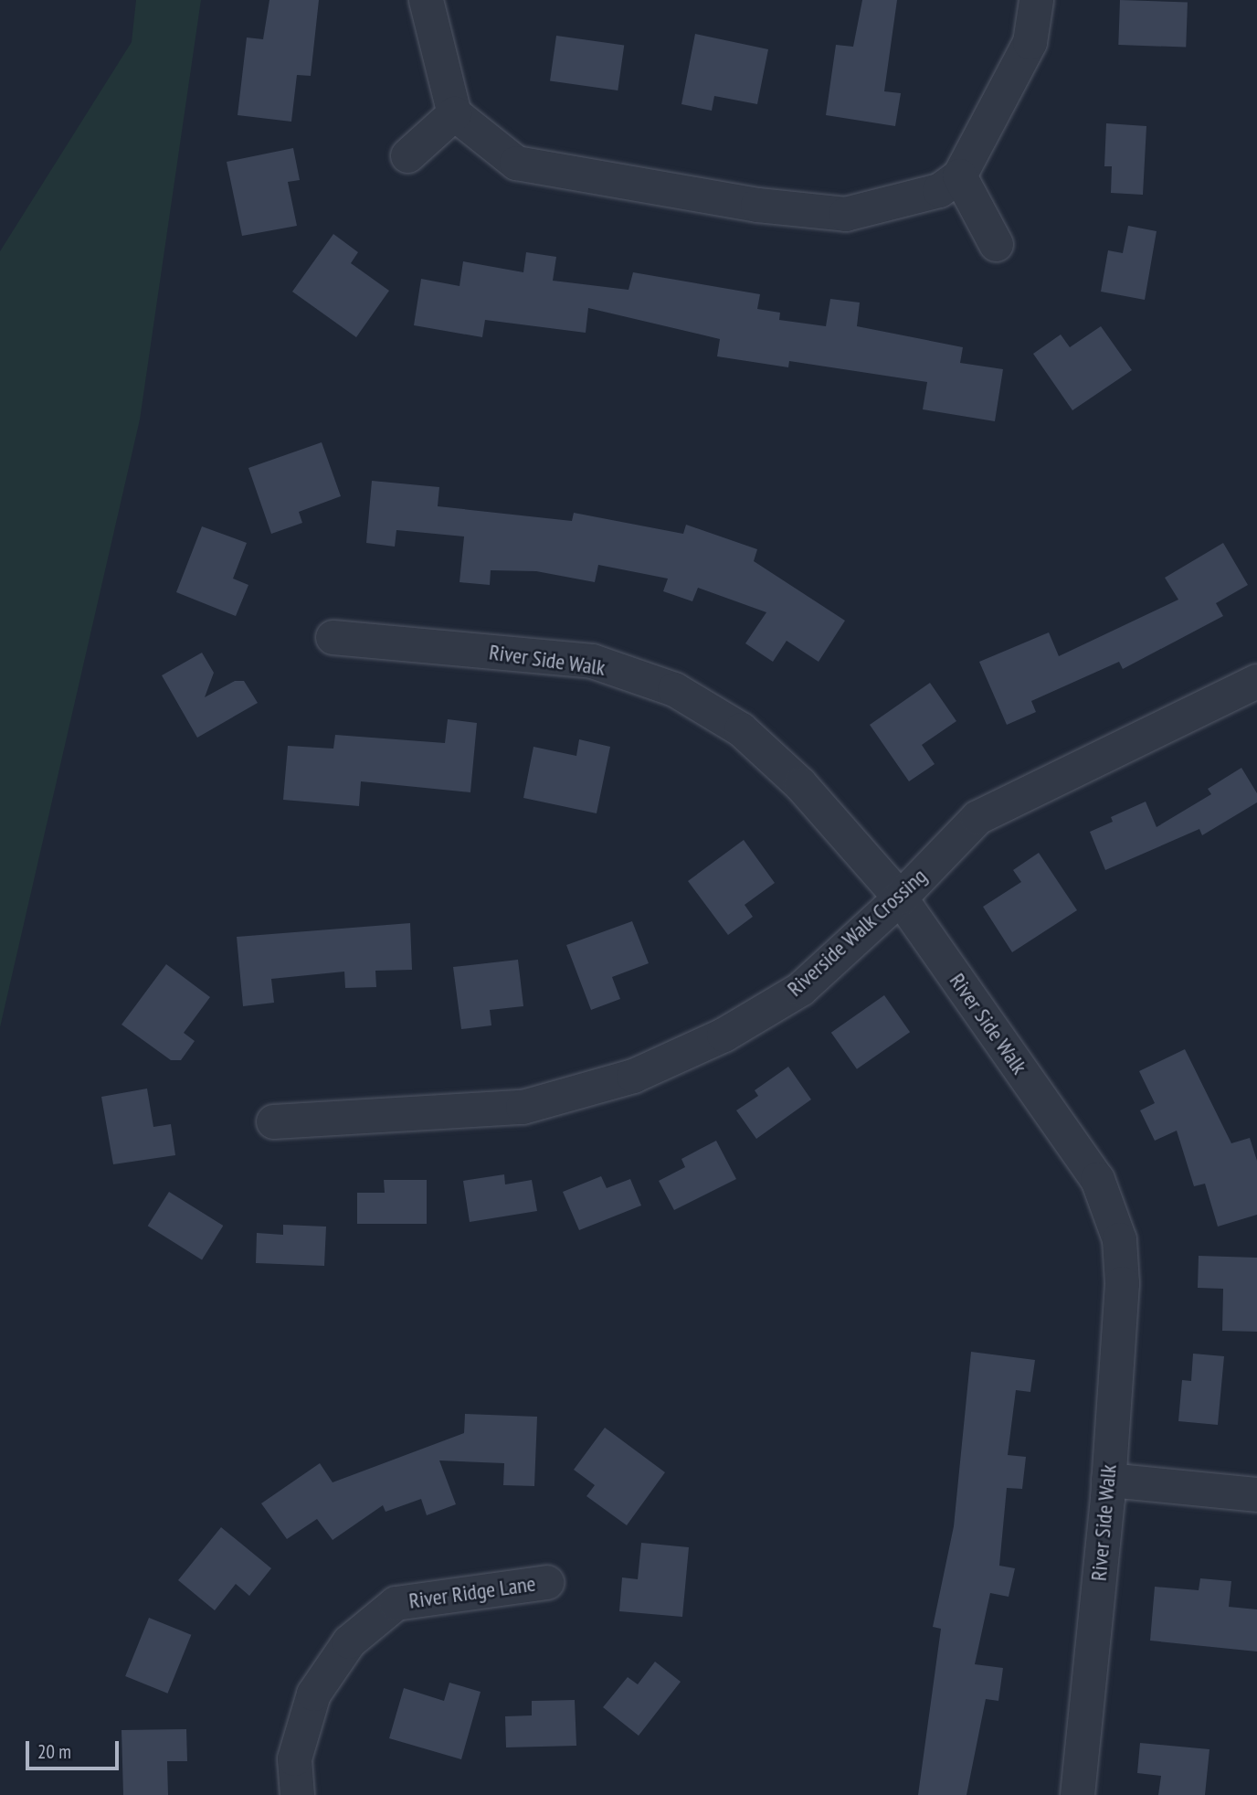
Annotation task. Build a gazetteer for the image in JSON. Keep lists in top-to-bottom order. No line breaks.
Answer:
{"streets":{"street":["River Side Walk","Riverside Walk Crossing","River Ridge Lane"]},"crossings":[["River Side Walk","Riverside Walk Crossing"]],"scale_bar":"20 m"}
